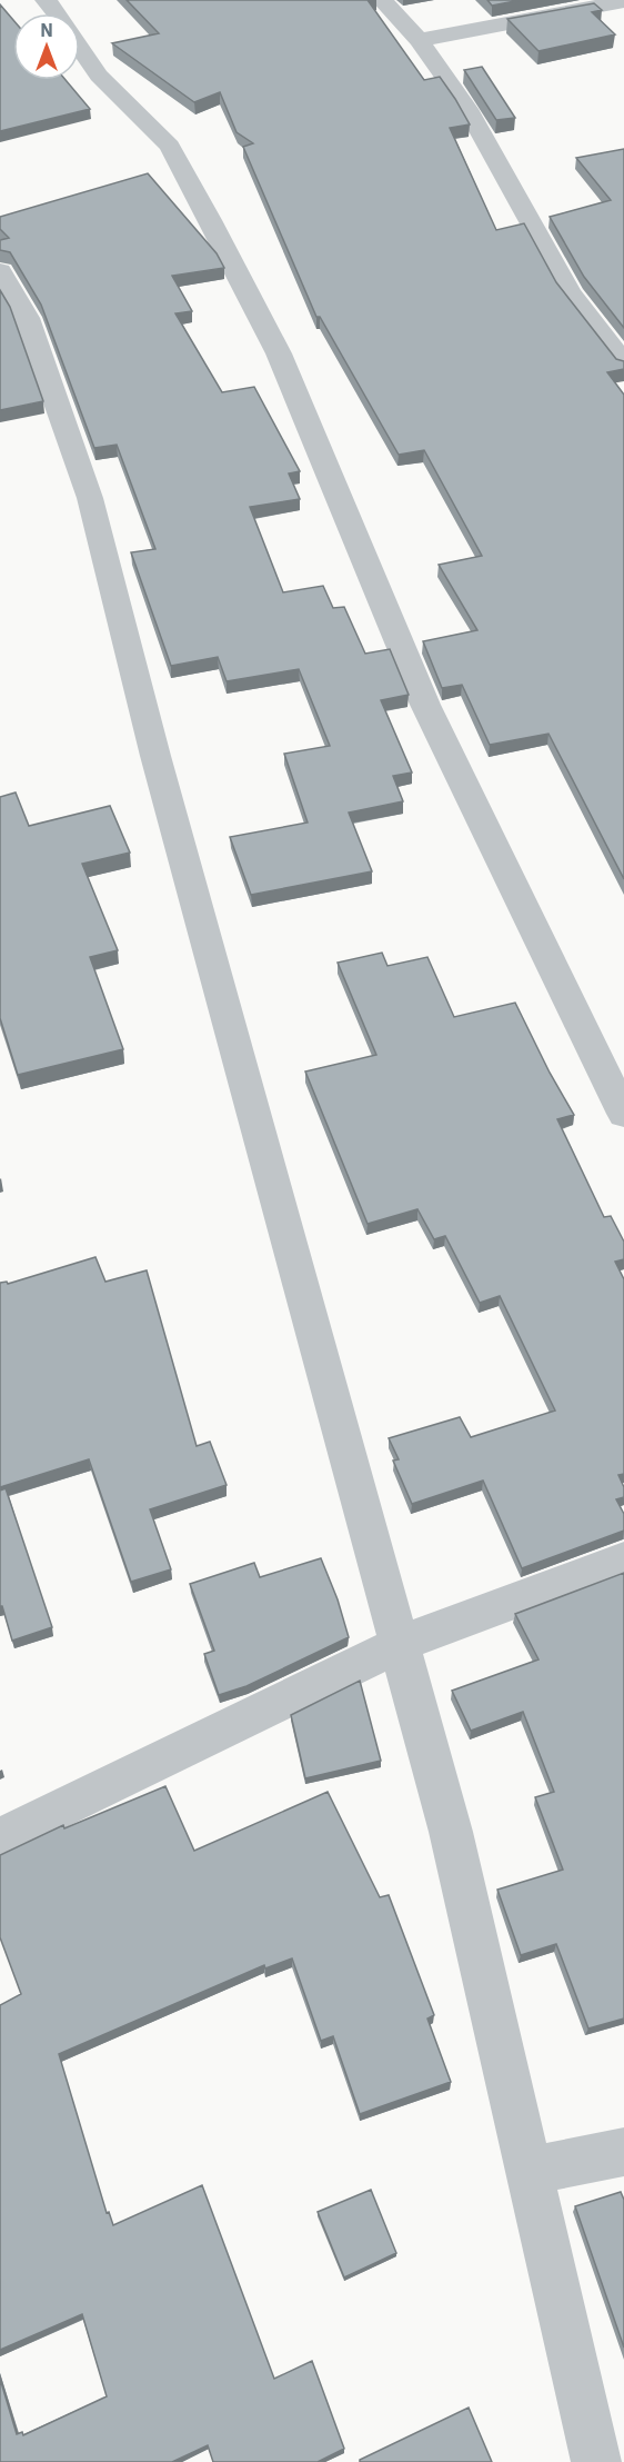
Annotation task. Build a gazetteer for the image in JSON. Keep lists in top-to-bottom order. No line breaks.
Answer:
{"north":"top"}
